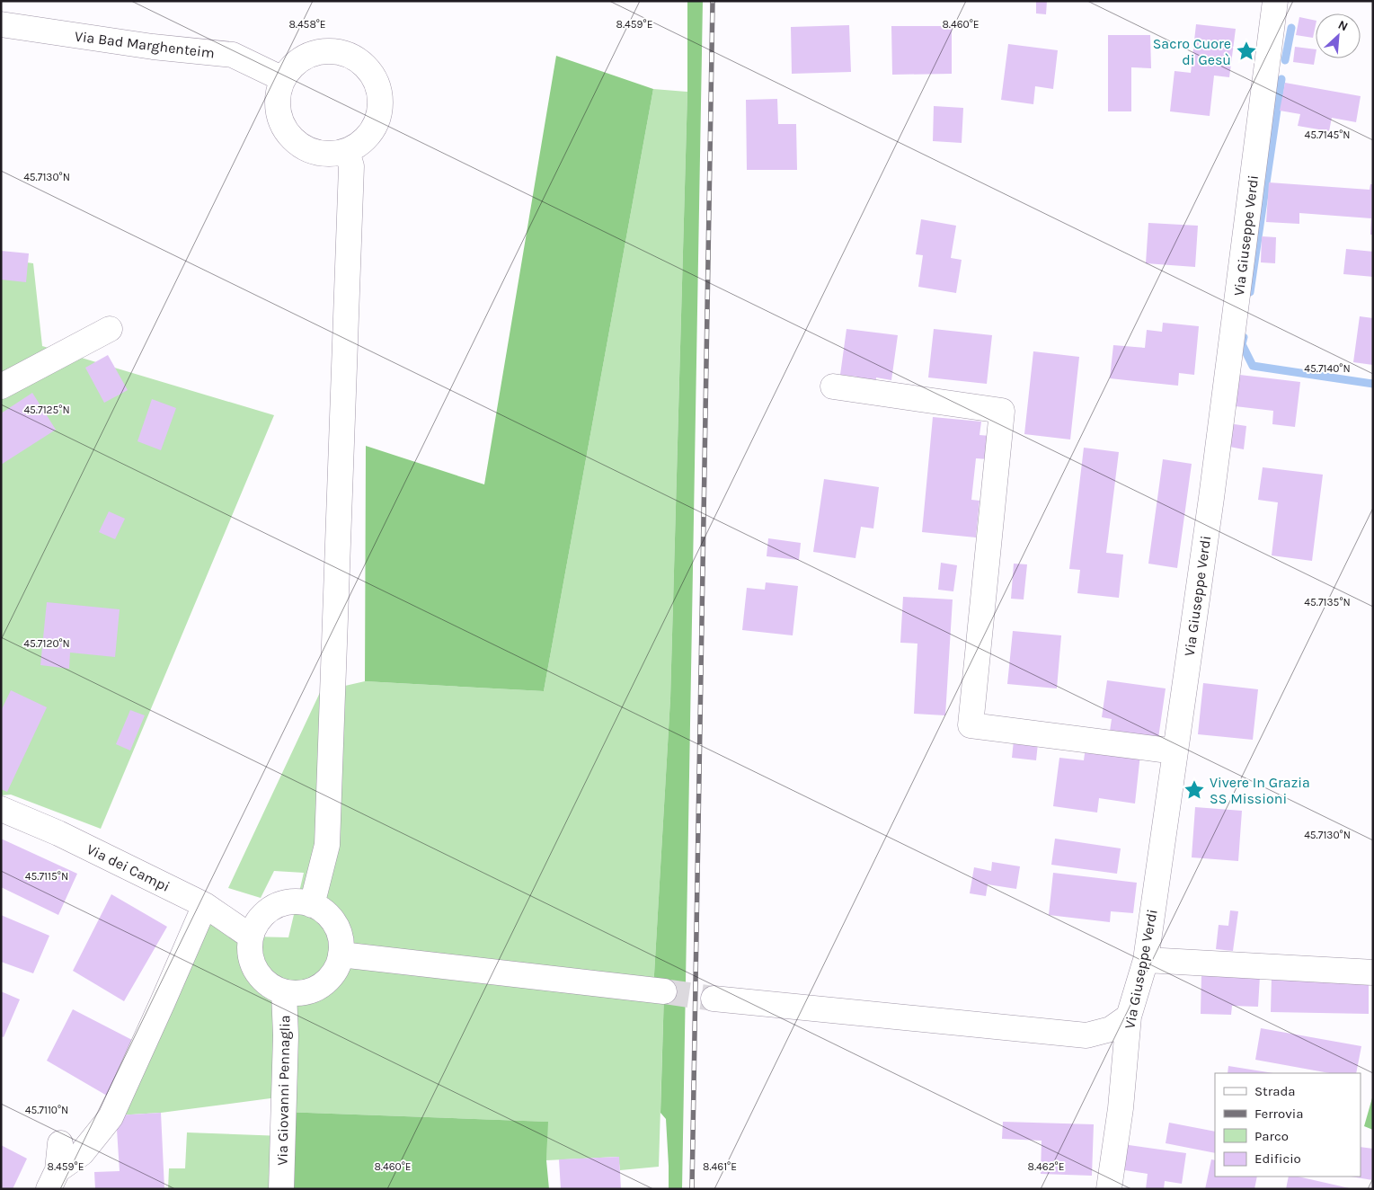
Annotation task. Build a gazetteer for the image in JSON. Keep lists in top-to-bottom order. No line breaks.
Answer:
{"streets":{"street":["Via Bad Marghenteim","Via Giuseppe Verdi","Via dei Campi","Via Giovanni Pennaglia"]},"crossings":[["Via dei Campi","Via Giovanni Pennaglia"]],"places":{"place":["Sacro Cuore di Gesù","Vivere In Grazia SS Missioni"]},"legend":["Strada","Ferrovia","Parco","Edificio"],"north":"top right","coordinates":["8.458°E","8.459°E","8.460°E","45.7145°N","45.7130°N","45.7140°N","45.7125°N","45.7135°N","45.7120°N","45.7115°N","45.7110°N","8.461°E","8.462°E"]}
